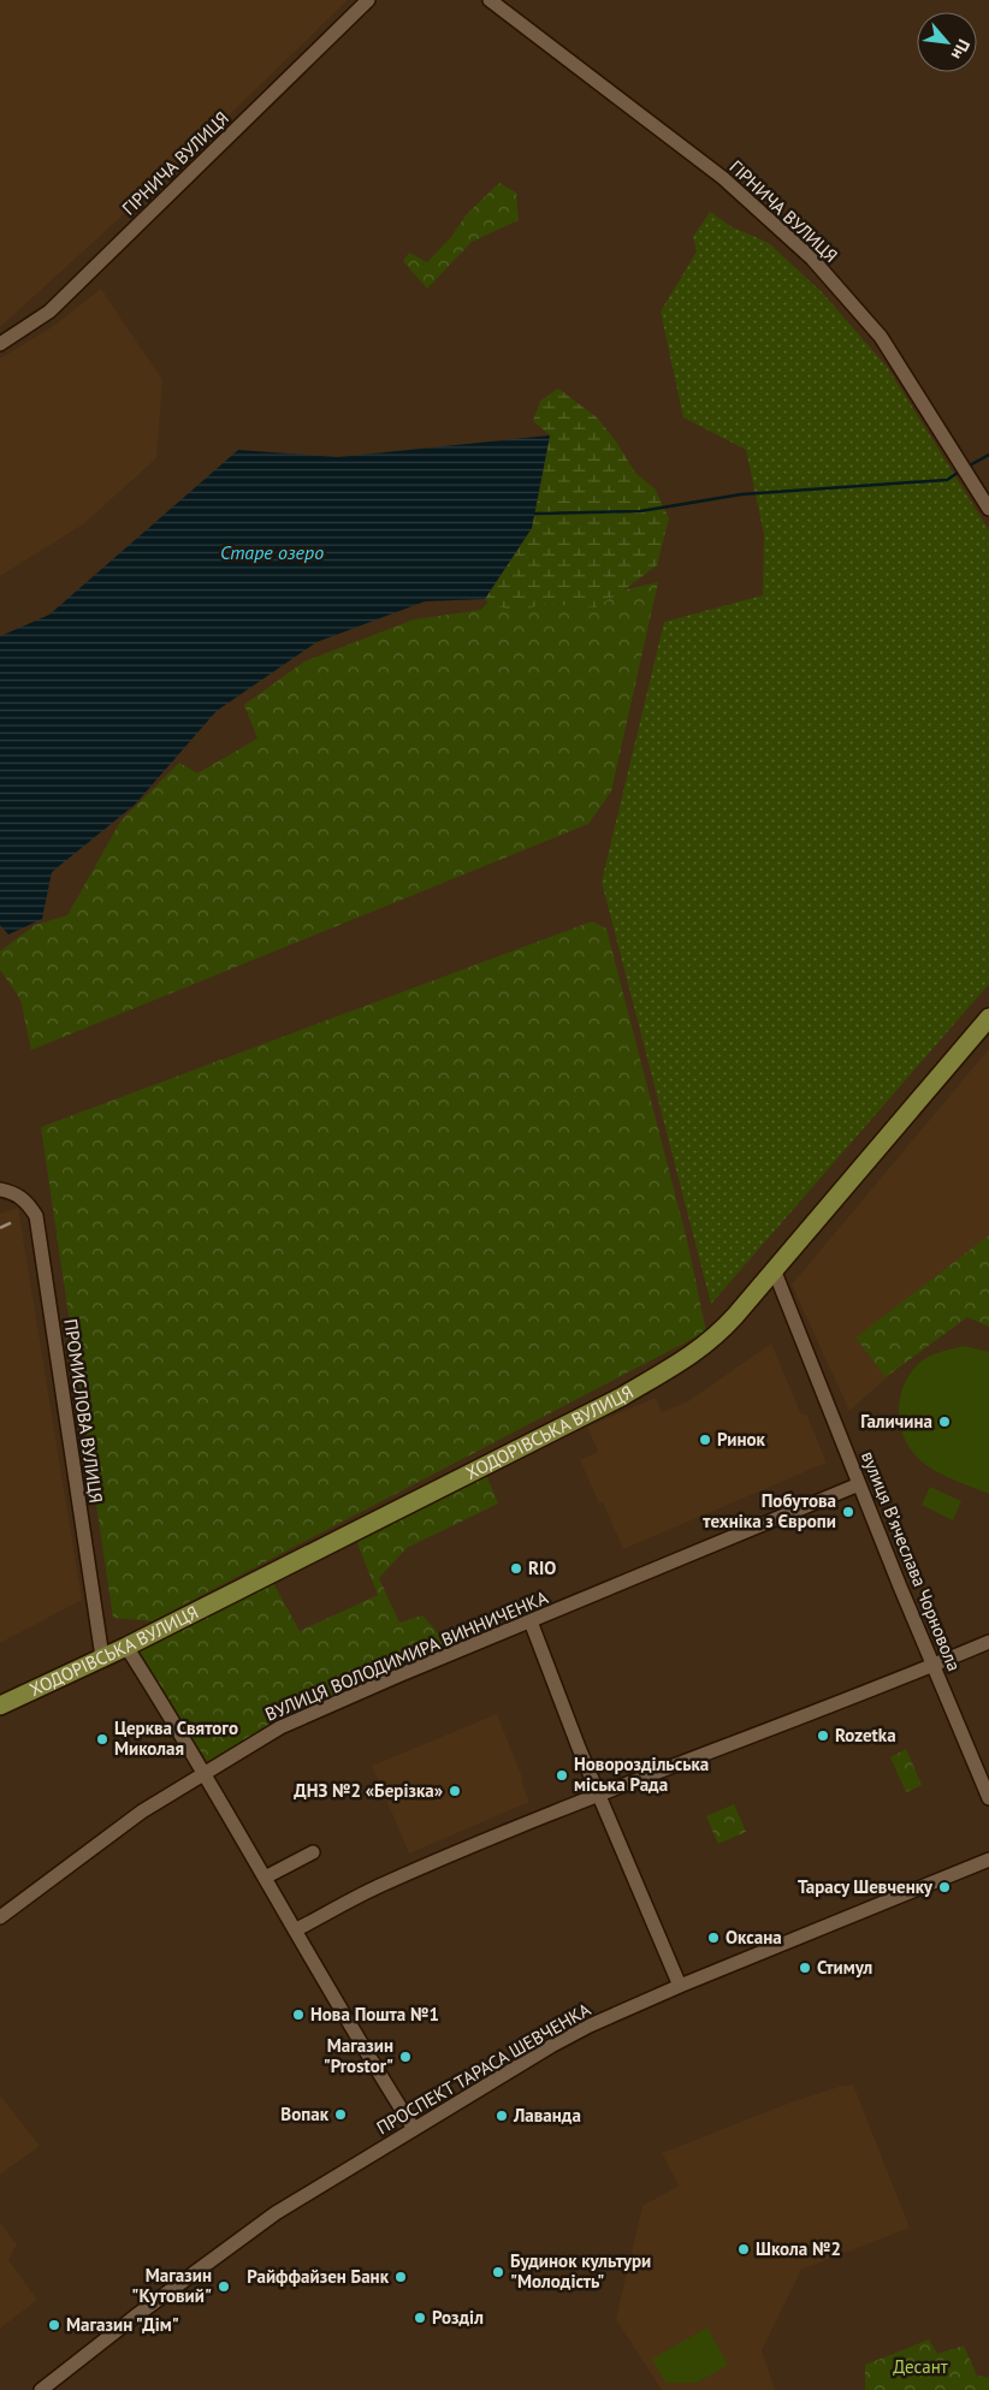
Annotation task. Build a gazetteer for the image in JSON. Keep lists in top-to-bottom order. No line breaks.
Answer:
{"streets":{"main road":["ХОДОРІВСЬКА ВУЛИЦЯ"],"street":["ГІРНИЧА ВУЛИЦЯ","ПРОМИСЛОВА ВУЛИЦЯ","вулиця Вʼячеслава Чорновола","ВУЛИЦЯ ВОЛОДИМИРА ВИННИЧЕНКА","ПРОСПЕКТ ТАРАСА ШЕВЧЕНКА"]},"crossings":[["ПРОМИСЛОВА ВУЛИЦЯ","ХОДОРІВСЬКА ВУЛИЦЯ"],["ХОДОРІВСЬКА ВУЛИЦЯ","вулиця Вʼячеслава Чорновола"],["вулиця Вʼячеслава Чорновола","ВУЛИЦЯ ВОЛОДИМИРА ВИННИЧЕНКА"]],"water":["Старе озеро"],"parks":["Десант"],"places":["Галичина","Ринок","Побутова техніка з Європи","RIO","Rozetka","Церква Святого Миколая","Новороздільська міська Рада","ДНЗ №2 «Берізка»","Тарасу Шевченку","Оксана","Стимул","Нова Пошта №1","Магазин \"Prostor\"","Вопак","Лаванда","Школа №2","Будинок культури \"Молодість\"","Райффайзен Банк","Магазин \"Кутовий\"","Розділ","Магазин \"Дім\""],"north":"bottom right"}
